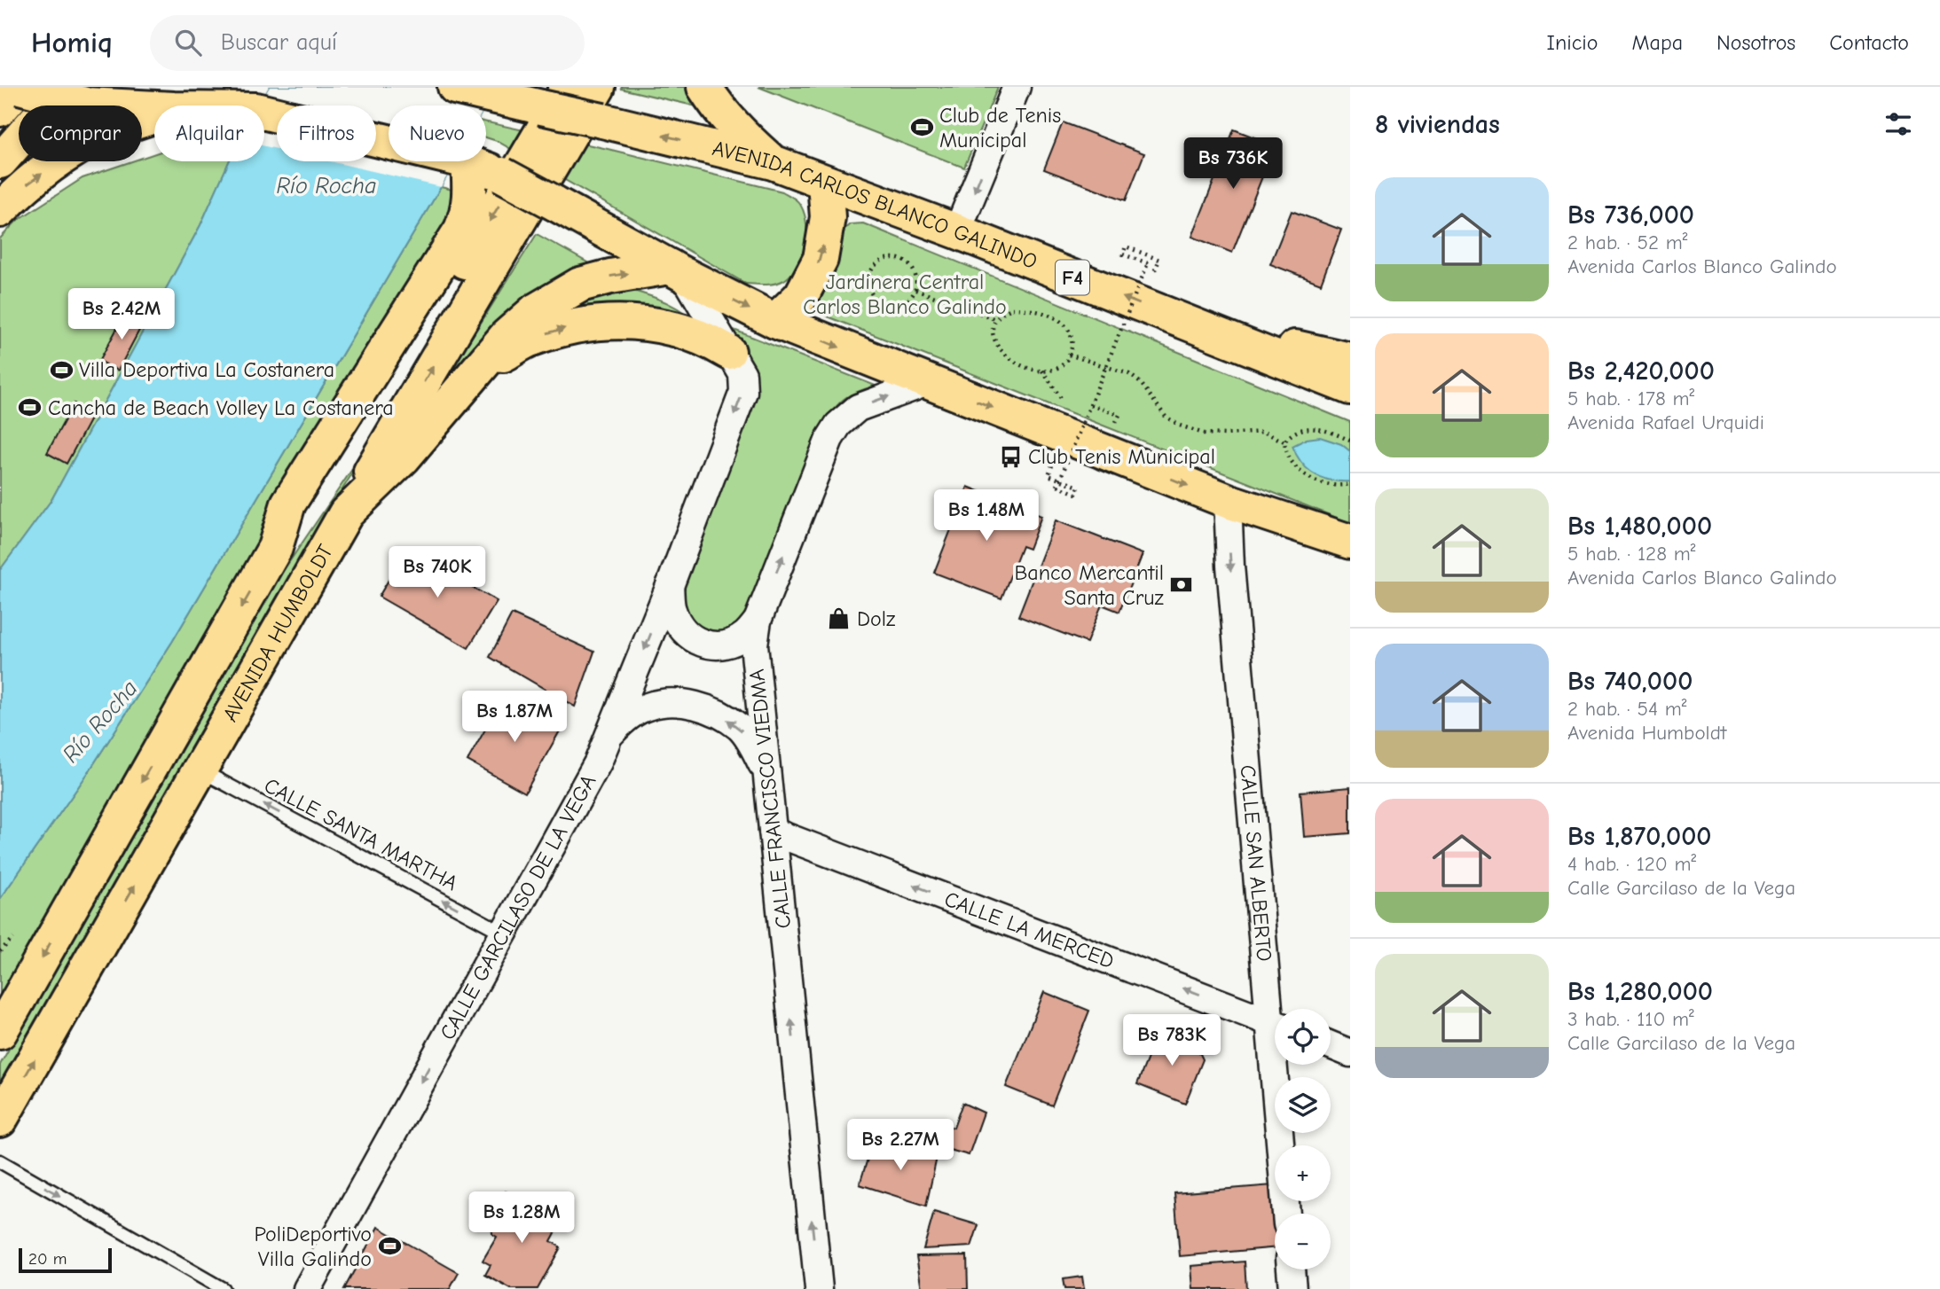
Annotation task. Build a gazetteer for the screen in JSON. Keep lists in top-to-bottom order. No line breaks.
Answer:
{"streets":{"main road":["AVENIDA CARLOS BLANCO GALINDO","F4","AVENIDA HUMBOLDT"],"street":["CALLE FRANCISCO VIEDMA","CALLE SAN ALBERTO","CALLE GARCILASO DE LA VEGA","CALLE LA MERCED"],"lane":["CALLE SANTA MARTHA"]},"crossings":[["AVENIDA CARLOS BLANCO GALINDO","F4"],["AVENIDA HUMBOLDT","CALLE SANTA MARTHA"],["AVENIDA HUMBOLDT","CALLE GARCILASO DE LA VEGA"],["CALLE FRANCISCO VIEDMA","CALLE LA MERCED"],["CALLE SANTA MARTHA","CALLE GARCILASO DE LA VEGA"]],"one_way":["CALLE FRANCISCO VIEDMA","CALLE SANTA MARTHA","CALLE SAN ALBERTO","CALLE GARCILASO DE LA VEGA","CALLE LA MERCED"],"water":["Río Rocha"],"parks":["Jardinera Central Carlos Blanco Galindo"],"places":{"sports":["Club de Tenis Municipal","Villa Deportiva La Costanera","Cancha de Beach Volley La Costanera","PoliDeportivo Villa Galindo"],"bus stop":["Club Tenis Municipal"],"bank":["Banco Mercantil Santa Cruz"],"shop":["Dolz"]},"scale_bar":"20 m","page":{"header":"Homiq","search":"Buscar aquí","nav":["Inicio","Mapa","Nosotros","Contacto"],"heading":"8 viviendas","chip":["Comprar","Alquilar","Filtros","Nuevo"],"price":["Bs 736K","Bs 2.42M","Bs 1.48M","Bs 740K","Bs 1.87M","Bs 783K","Bs 2.27M","Bs 1.28M"],"list":[{"name":"Bs 736,000","note":"2 hab. · 52 m² · Avenida Carlos Blanco Galindo"},{"name":"Bs 2,420,000","note":"5 hab. · 178 m² · Avenida Rafael Urquidi"},{"name":"Bs 1,480,000","note":"5 hab. · 128 m² · Avenida Carlos Blanco Galindo"},{"name":"Bs 740,000","note":"2 hab. · 54 m² · Avenida Humboldt"},{"name":"Bs 1,870,000","note":"4 hab. · 120 m² · Calle Garcilaso de la Vega"},{"name":"Bs 1,280,000","note":"3 hab. · 110 m² · Calle Garcilaso de la Vega"}],"map_buttons":["+","−"],"scale":"20 m"}}
